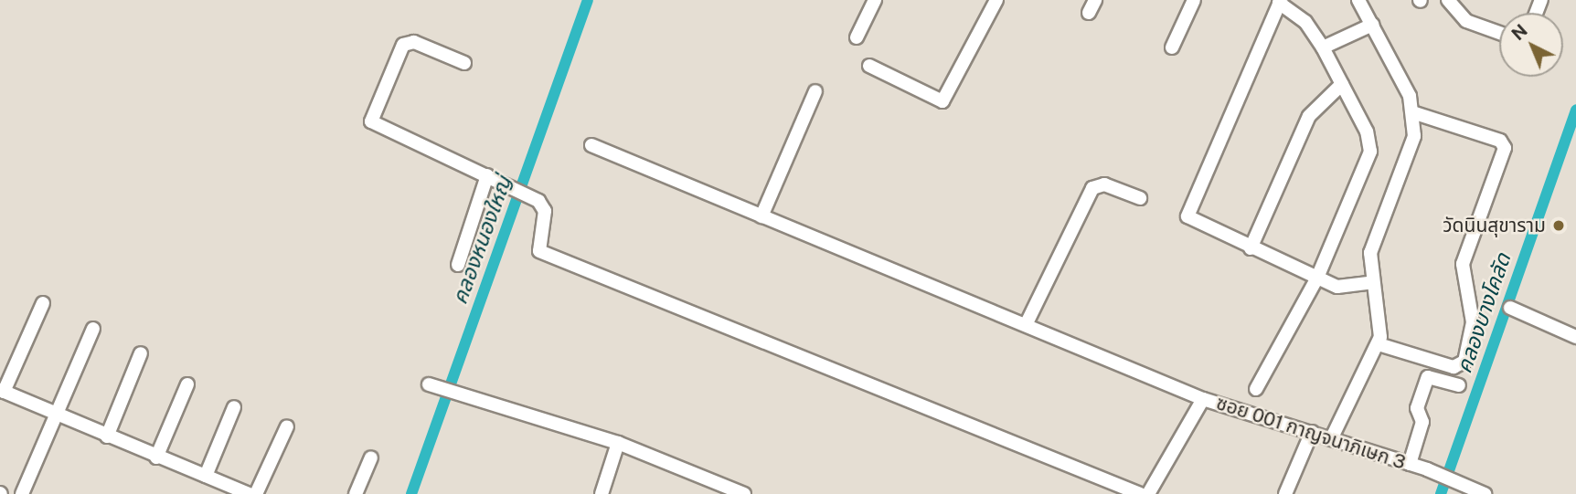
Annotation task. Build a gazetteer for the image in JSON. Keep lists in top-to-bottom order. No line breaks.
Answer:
{"streets":{"street":["ซอย 001 กาญจนาภิเษก 3"]},"water":["คลองหนองใหญ่","คลองบางโคลัด"],"places":["วัดนินสุขาราม"],"north":"top left"}
